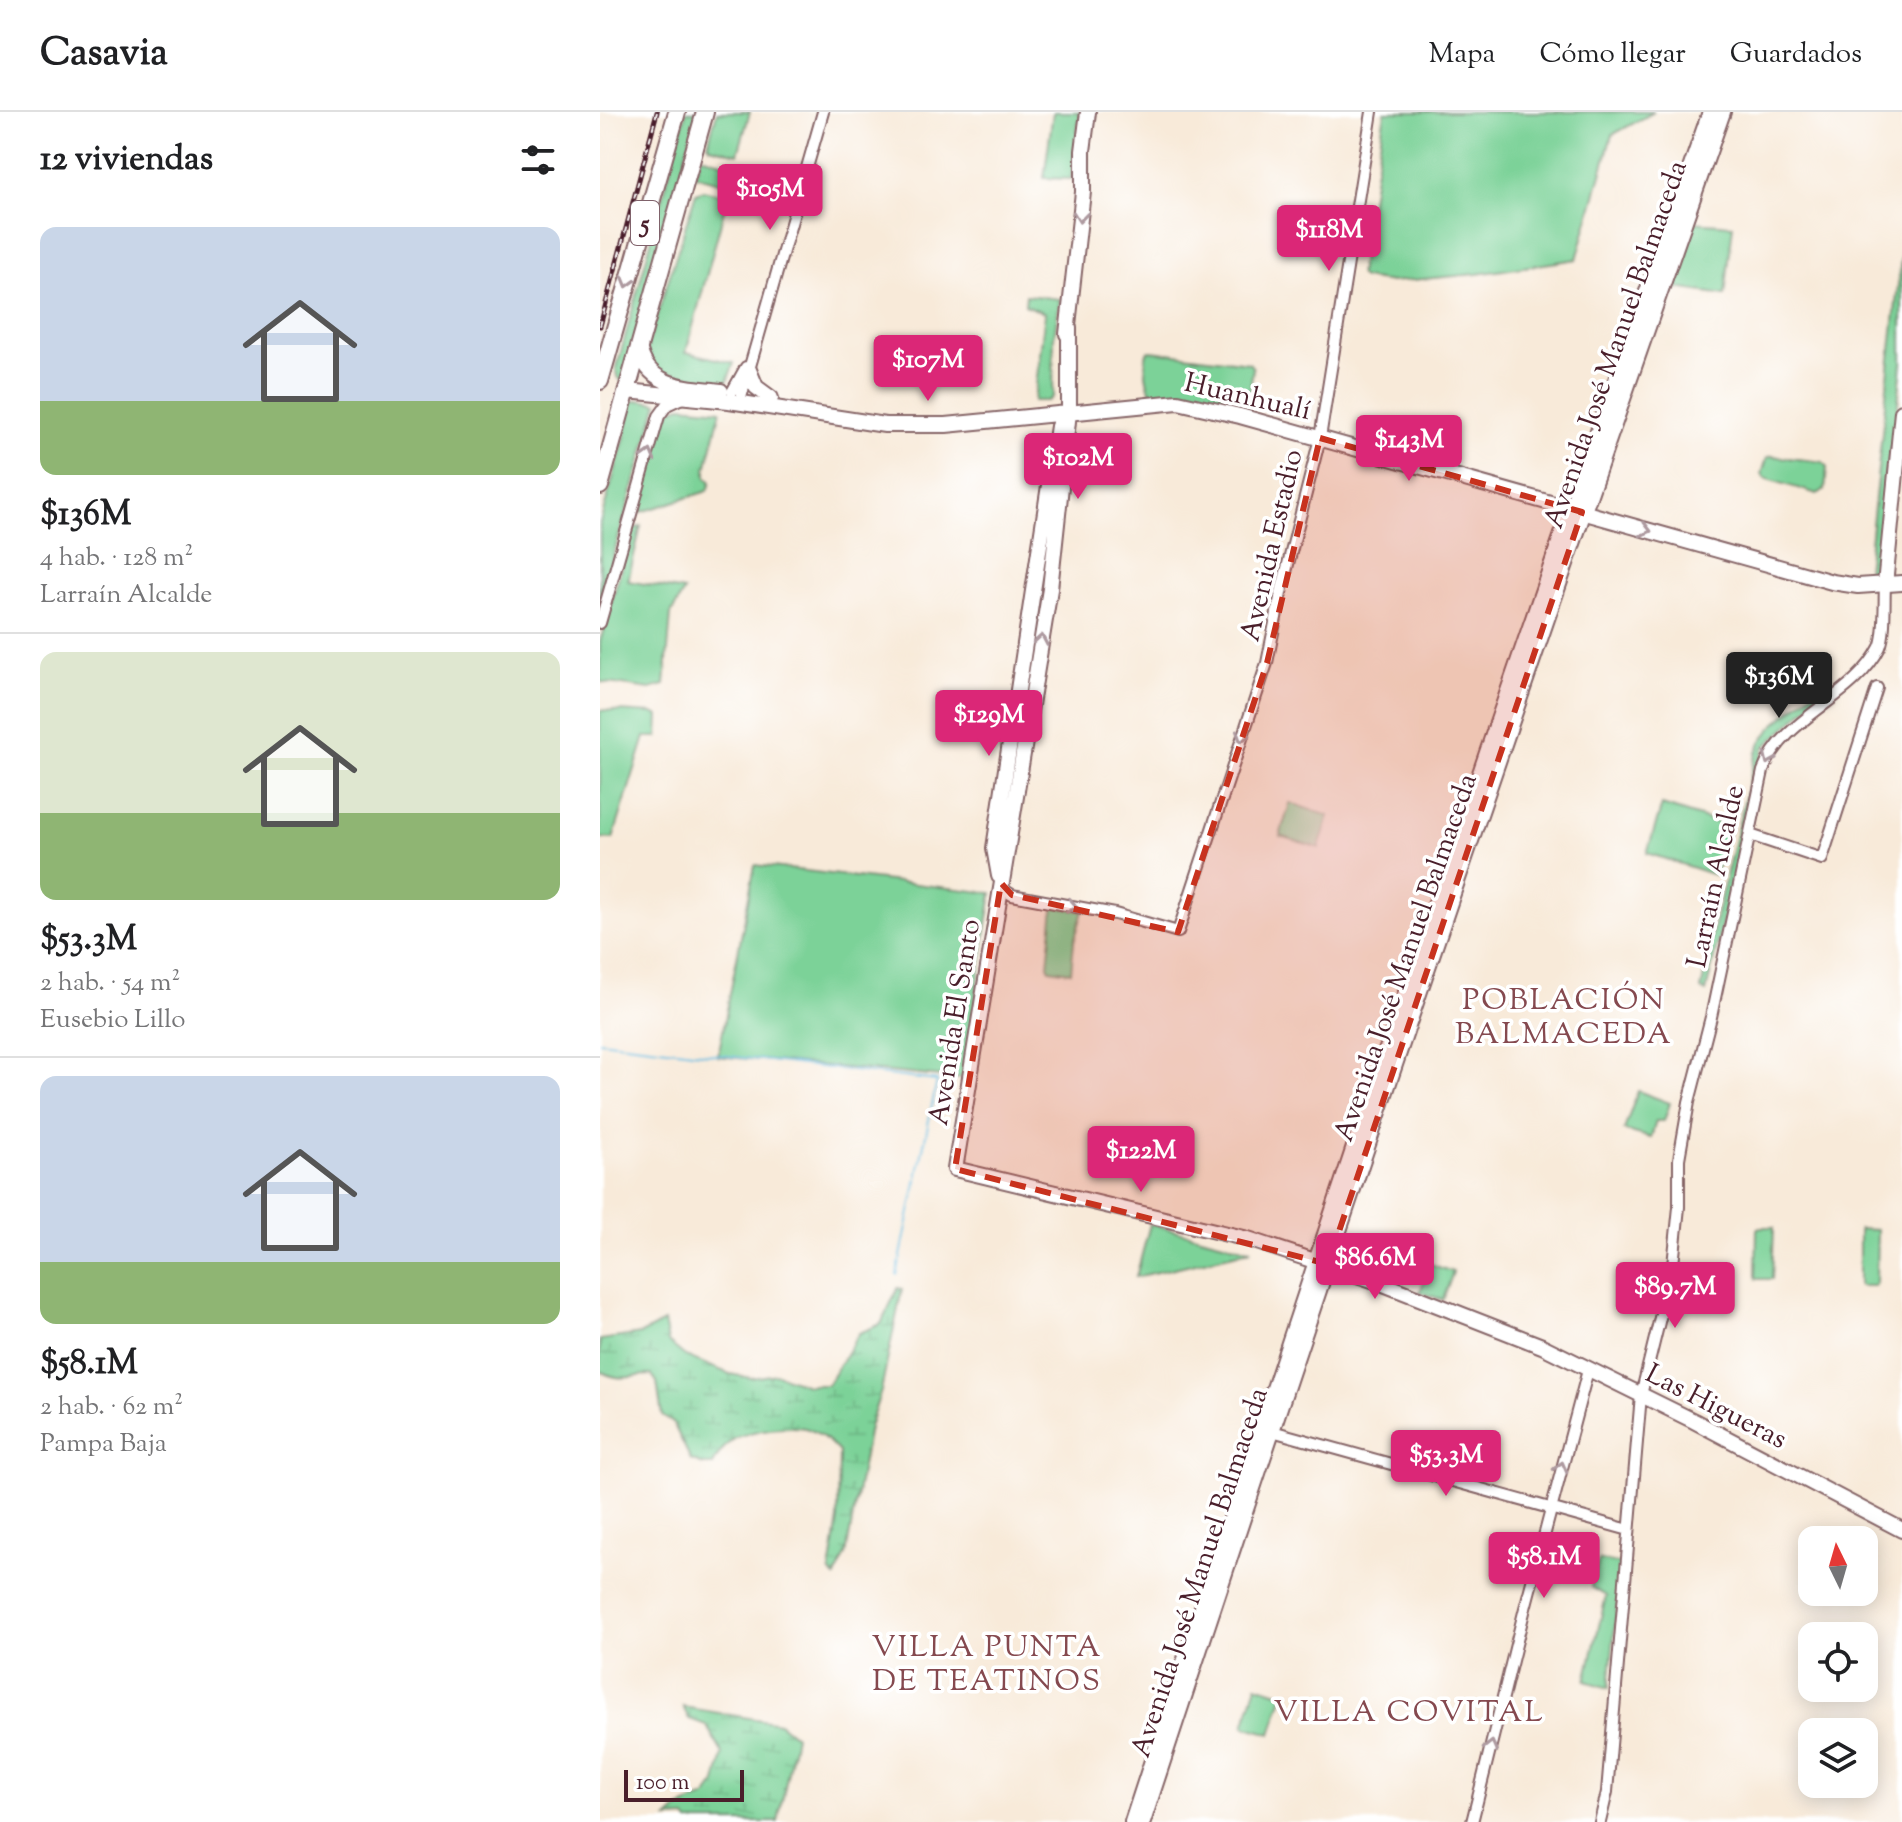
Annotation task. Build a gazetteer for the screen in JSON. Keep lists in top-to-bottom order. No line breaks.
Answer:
{"streets":{"highway":["5"],"main road":["Avenida José Manuel Balmaceda","Huanhualí","Larraín Alcalde","Avenida El Santo","Las Higueras"],"street":["Avenida Estadio"]},"crossings":[["5","Huanhualí"],["Avenida José Manuel Balmaceda","Huanhualí"],["Avenida José Manuel Balmaceda","Las Higueras"],["Huanhualí","Avenida Estadio"],["Huanhualí","Larraín Alcalde"],["Huanhualí","Avenida El Santo"],["Avenida Estadio","Avenida El Santo"],["Larraín Alcalde","Las Higueras"],["Avenida El Santo","Las Higueras"]],"districts":["POBLACIÓN BALMACEDA","VILLA PUNTA DE TEATINOS","VILLA COVITAL"],"scale_bar":"100 m","north":"top","page":{"header":"Casavia","nav":["Mapa","Cómo llegar","Guardados"],"heading":"12 viviendas","price":["$105M","$118M","$107M","$143M","$102M","$136M","$129M","$122M","$86.6M","$89.7M","$53.3M","$58.1M"],"list":[{"name":"$136M","note":"4 hab. · 128 m² · Larraín Alcalde"},{"name":"$53.3M","note":"2 hab. · 54 m² · Eusebio Lillo"},{"name":"$58.1M","note":"2 hab. · 62 m² · Pampa Baja"}],"scale":"100 m"}}
